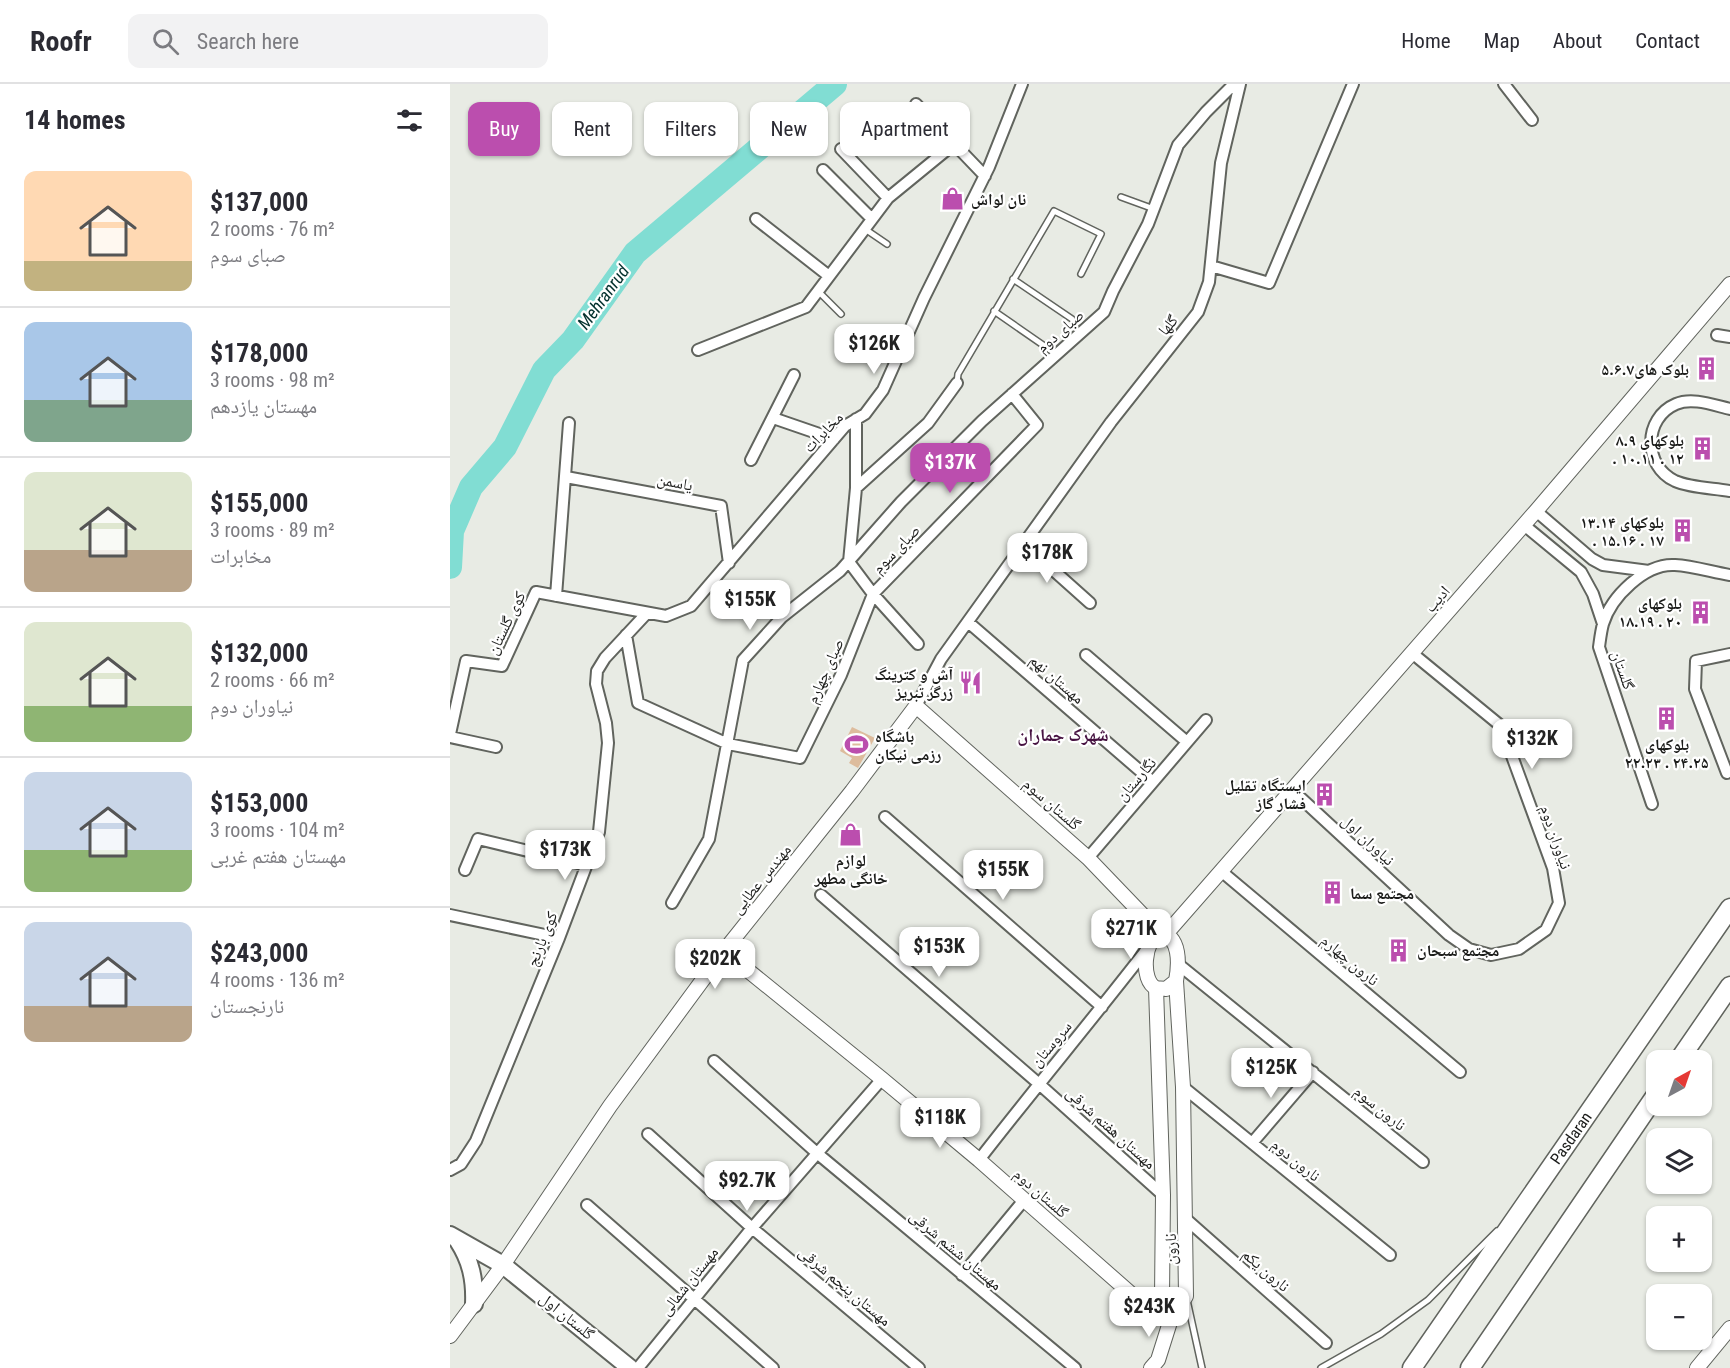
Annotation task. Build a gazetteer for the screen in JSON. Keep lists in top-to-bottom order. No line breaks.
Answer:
{"streets":{"highway":["Pasdaran"],"main road":["گلستان اول"],"street":["گلها","صبای دوم","مخابرات","یاسمن","صبای سوم","ادیب","کوی گلستان","گلستان","صبای چهارم","مهستان نهم","نگارستان","گلستان سوم","نیاوران دوم","نیاوران اول","مهندس عطایی","کوی بارنج","نارون چهارم","سروستان","نارون سوم","مهستان هفتم شرقی","نارون دوم","گلستان دوم","نارون","مهستان ششم شرقی","نارون یکم","مهستان شمالی","مهستان پنجم شرقی"]},"crossings":[["گلها","مهندس عطایی"],["صبای دوم","صبای سوم"],["صبای دوم","صبای چهارم"],["مخابرات","یاسمن"],["مخابرات","کوی گلستان"],["مخابرات","کوی بارنج"],["صبای سوم","صبای چهارم"],["ادیب","گلستان سوم"],["ادیب","نیاوران دوم"],["ادیب","نیاوران اول"],["ادیب","نارون چهارم"],["ادیب","سروستان"],["ادیب","نارون"],["کوی گلستان","کوی بارنج"],["مهستان نهم","نگارستان"],["مهستان نهم","مهندس عطایی"],["نگارستان","گلستان سوم"],["گلستان سوم","مهندس عطایی"],["گلستان سوم","نارون سوم"],["گلستان سوم","نارون"],["نیاوران دوم","نیاوران اول"],["مهندس عطایی","گلستان دوم"],["مهندس عطایی","گلستان اول"],["سروستان","مهستان هفتم شرقی"],["سروستان","گلستان دوم"],["سروستان","نارون"],["نارون سوم","نارون"],["مهستان هفتم شرقی","نارون"],["نارون دوم","نارون"],["گلستان دوم","نارون"],["گلستان دوم","مهستان شمالی"],["نارون","نارون یکم"],["مهستان ششم شرقی","مهستان شمالی"],["مهستان شمالی","مهستان پنجم شرقی"]],"districts":["شهرک جماران"],"water":["Mehranrud"],"places":{"shop":["نان لواش","لوازم خانگی مطهر"],"building":["بلوک های۵.۶.۷","بلوکهای ۸.۹ . ۱۰.۱۱ . ۱۲","بلوکهای ۱۳.۱۴ . ۱۵.۱۶ . ۱۷","بلوکهای ۱۸.۱۹ . ۲۰","بلوکهای ۲۲.۲۳ . ۲۴.۲۵","ایستگاه تقلیل فشار گاز","مجتمع سما","مجتمع سبحان"],"restaurant":["آش و کترینگ زرگر تبریز"],"sports":["باشگاه رزمی نیکان"]},"north":"top right","page":{"header":"Roofr","search":"Search here","nav":["Home","Map","About","Contact"],"heading":"14 homes","chip":["Buy","Rent","Filters","New","Apartment"],"list":[{"name":"$137,000","note":"2 rooms · 76 m² · صبای سوم"},{"name":"$178,000","note":"3 rooms · 98 m² · مهستان یازدهم"},{"name":"$155,000","note":"3 rooms · 89 m² · مخابرات"},{"name":"$132,000","note":"2 rooms · 66 m² · نیاوران دوم"},{"name":"$153,000","note":"3 rooms · 104 m² · مهستان هفتم غربی"},{"name":"$243,000","note":"4 rooms · 136 m² · نارنجستان"}],"price":["$126K","$137K","$178K","$155K","$132K","$173K","$155K","$271K","$153K","$202K","$125K","$118K","$92.7K","$243K"],"map_buttons":["+","−"]}}
